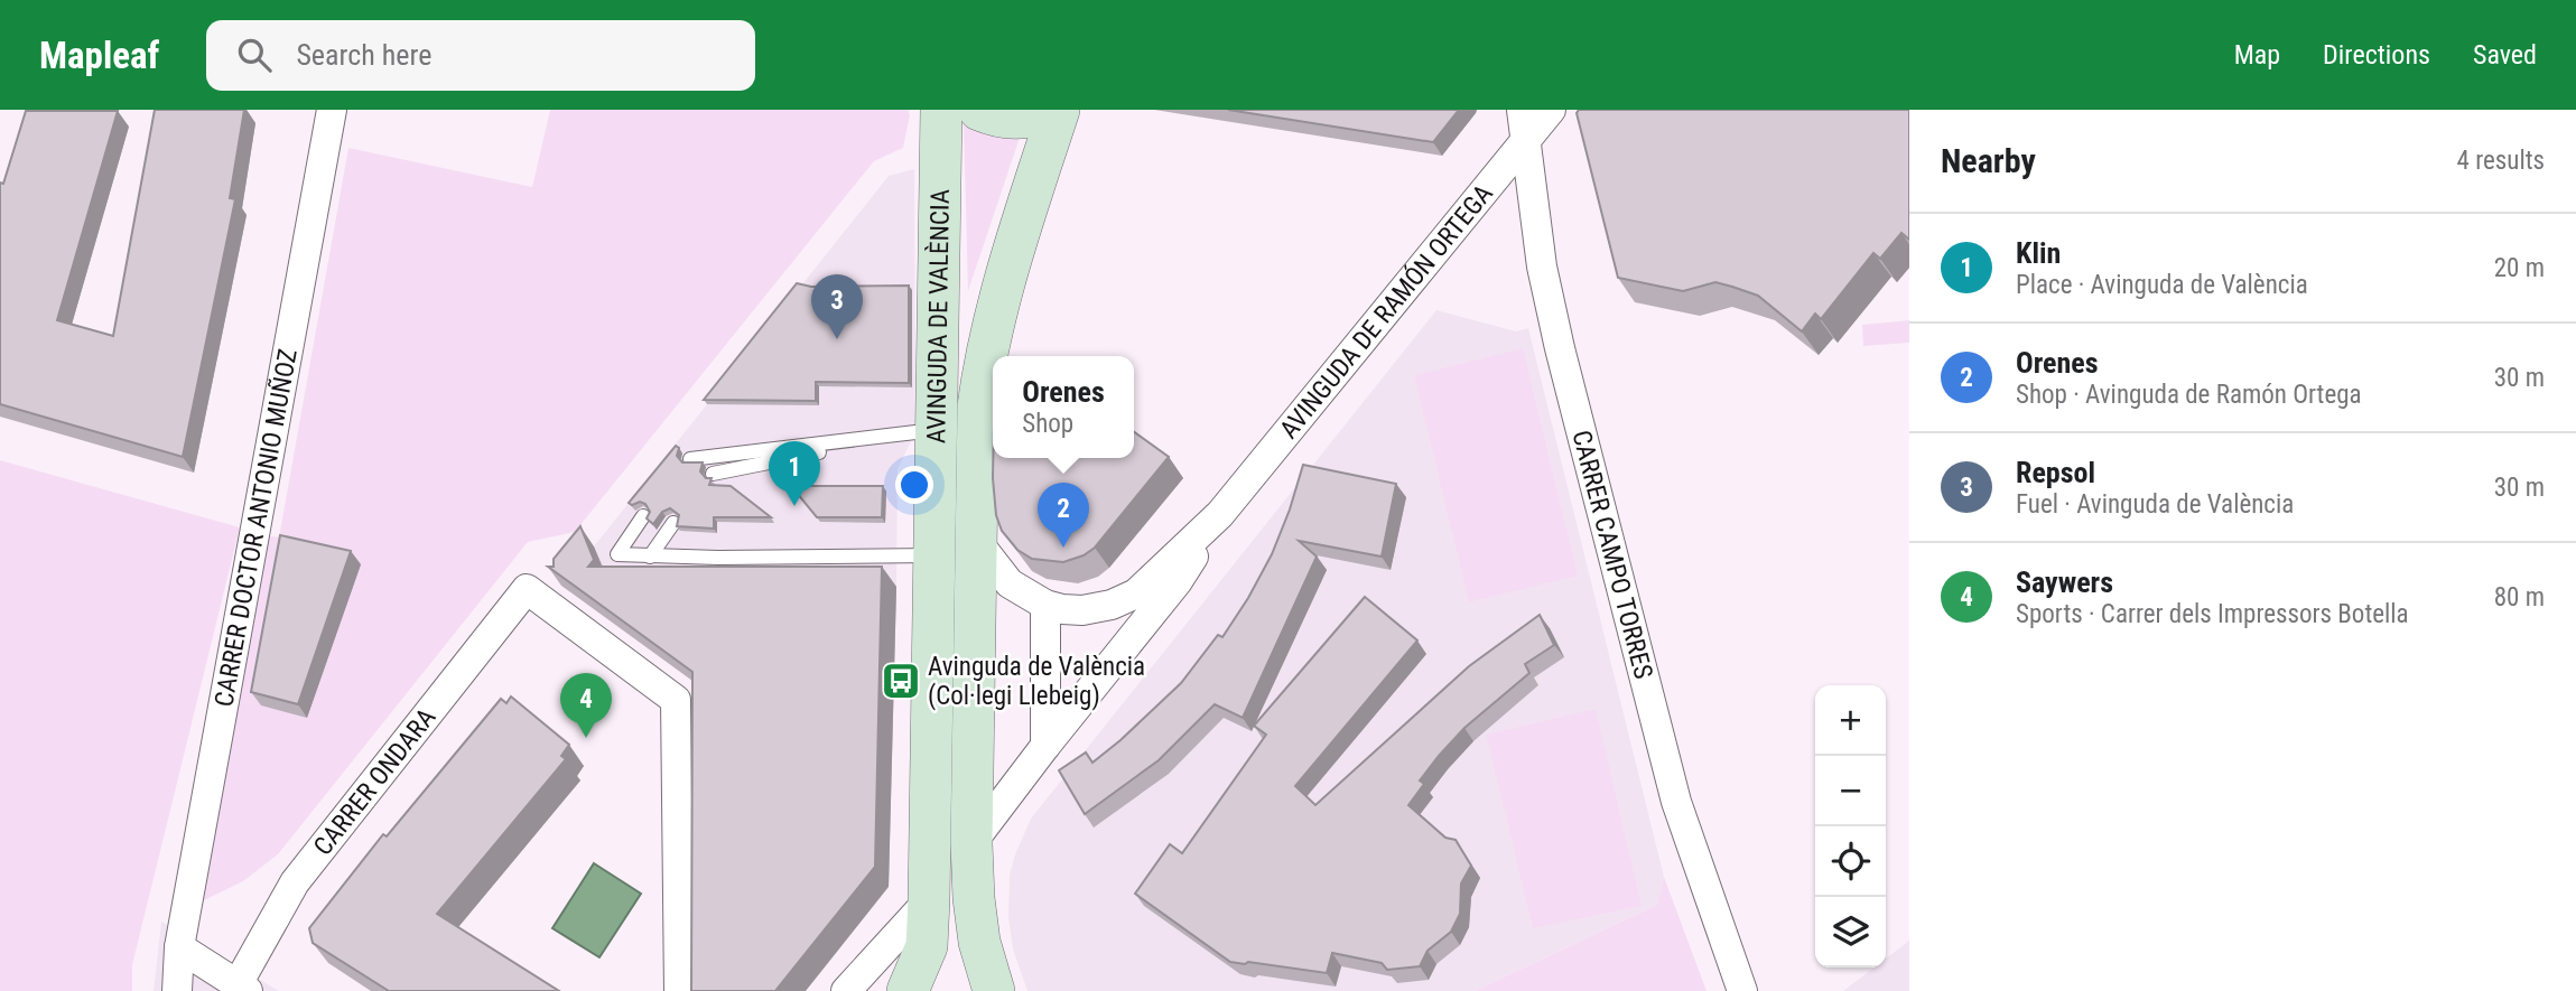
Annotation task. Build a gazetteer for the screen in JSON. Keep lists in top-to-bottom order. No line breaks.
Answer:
{"streets":{"main road":["AVINGUDA DE VALÈNCIA"],"street":["AVINGUDA DE RAMÓN ORTEGA","CARRER DOCTOR ANTONIO MUÑOZ","CARRER CAMPO TORRES","CARRER ONDARA"]},"crossings":[["AVINGUDA DE RAMÓN ORTEGA","AVINGUDA DE VALÈNCIA"],["AVINGUDA DE RAMÓN ORTEGA","CARRER CAMPO TORRES"]],"places":{"bus stop":["Avinguda de València (Col·legi Llebeig)"]},"page":{"header":"Mapleaf","search":"Search here","nav":["Map","Directions","Saved"],"heading":["Nearby","4 results"],"list":[{"mark":"1","name":"Klin","note":"Place · Avinguda de València","value":"20 m"},{"mark":"2","name":"Orenes","note":"Shop · Avinguda de Ramón Ortega","value":"30 m"},{"mark":"3","name":"Repsol","note":"Fuel · Avinguda de València","value":"30 m"},{"mark":"4","name":"Saywers","note":"Sports · Carrer dels Impressors Botella","value":"80 m"}],"pins":["3","1","2","4"],"popup":["Orenes","Shop"],"map_buttons":["+","−"]}}
